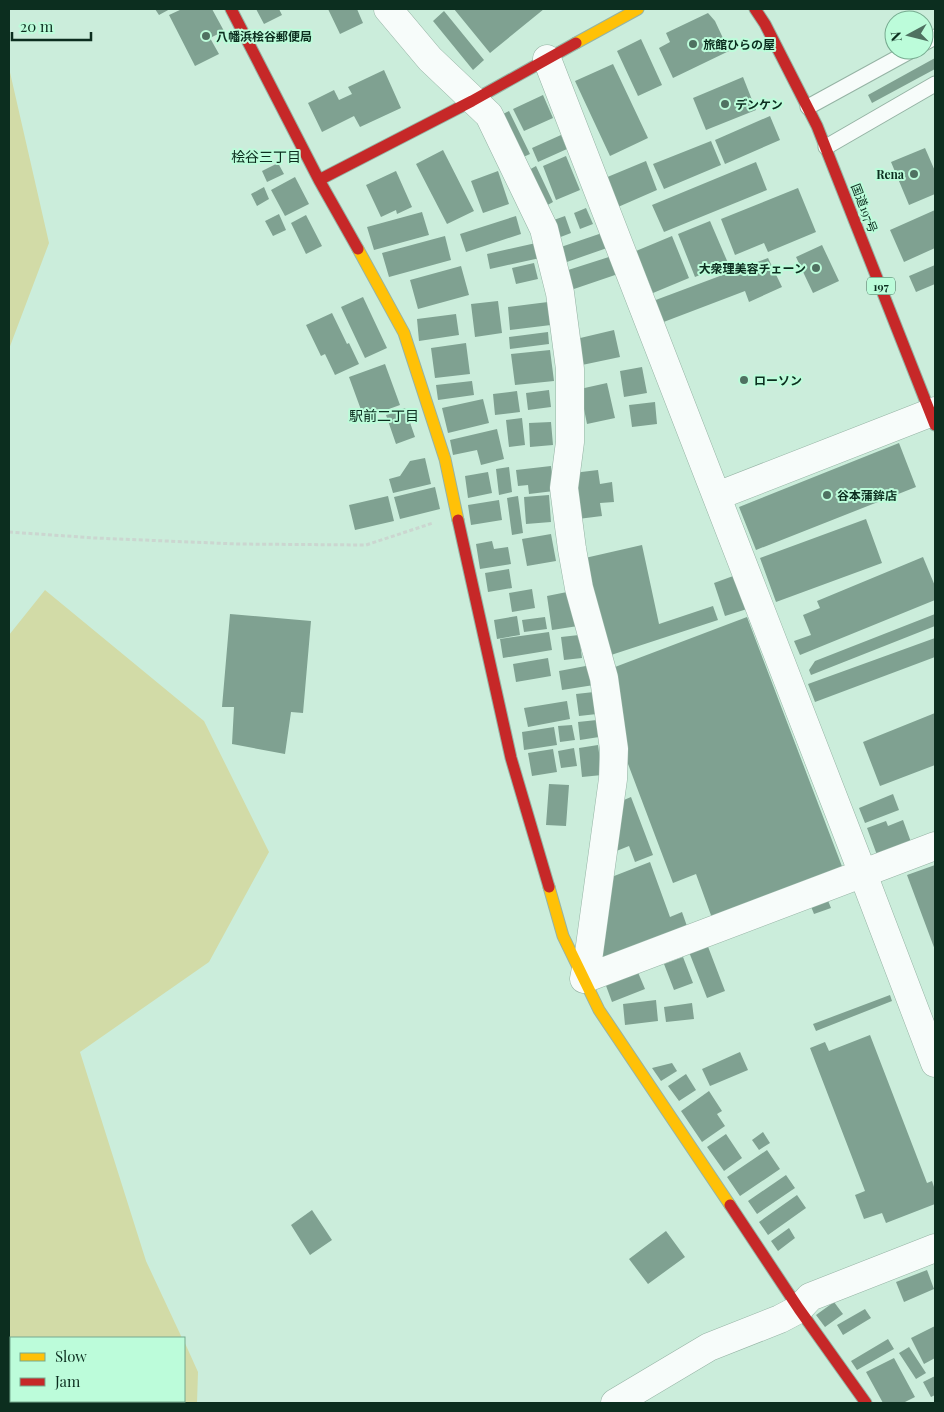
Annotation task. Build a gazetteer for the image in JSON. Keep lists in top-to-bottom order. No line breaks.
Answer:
{"streets":{"main road":["国道197号","197"]},"districts":["桧谷三丁目","駅前二丁目"],"places":["八幡浜桧谷郵便局","旅館ひらの屋","デンケン","Rena","大衆理美容チェーン","ローソン","谷本蒲鉾店"],"legend":["Slow","Jam"],"scale_bar":"20 m","north":"left"}
